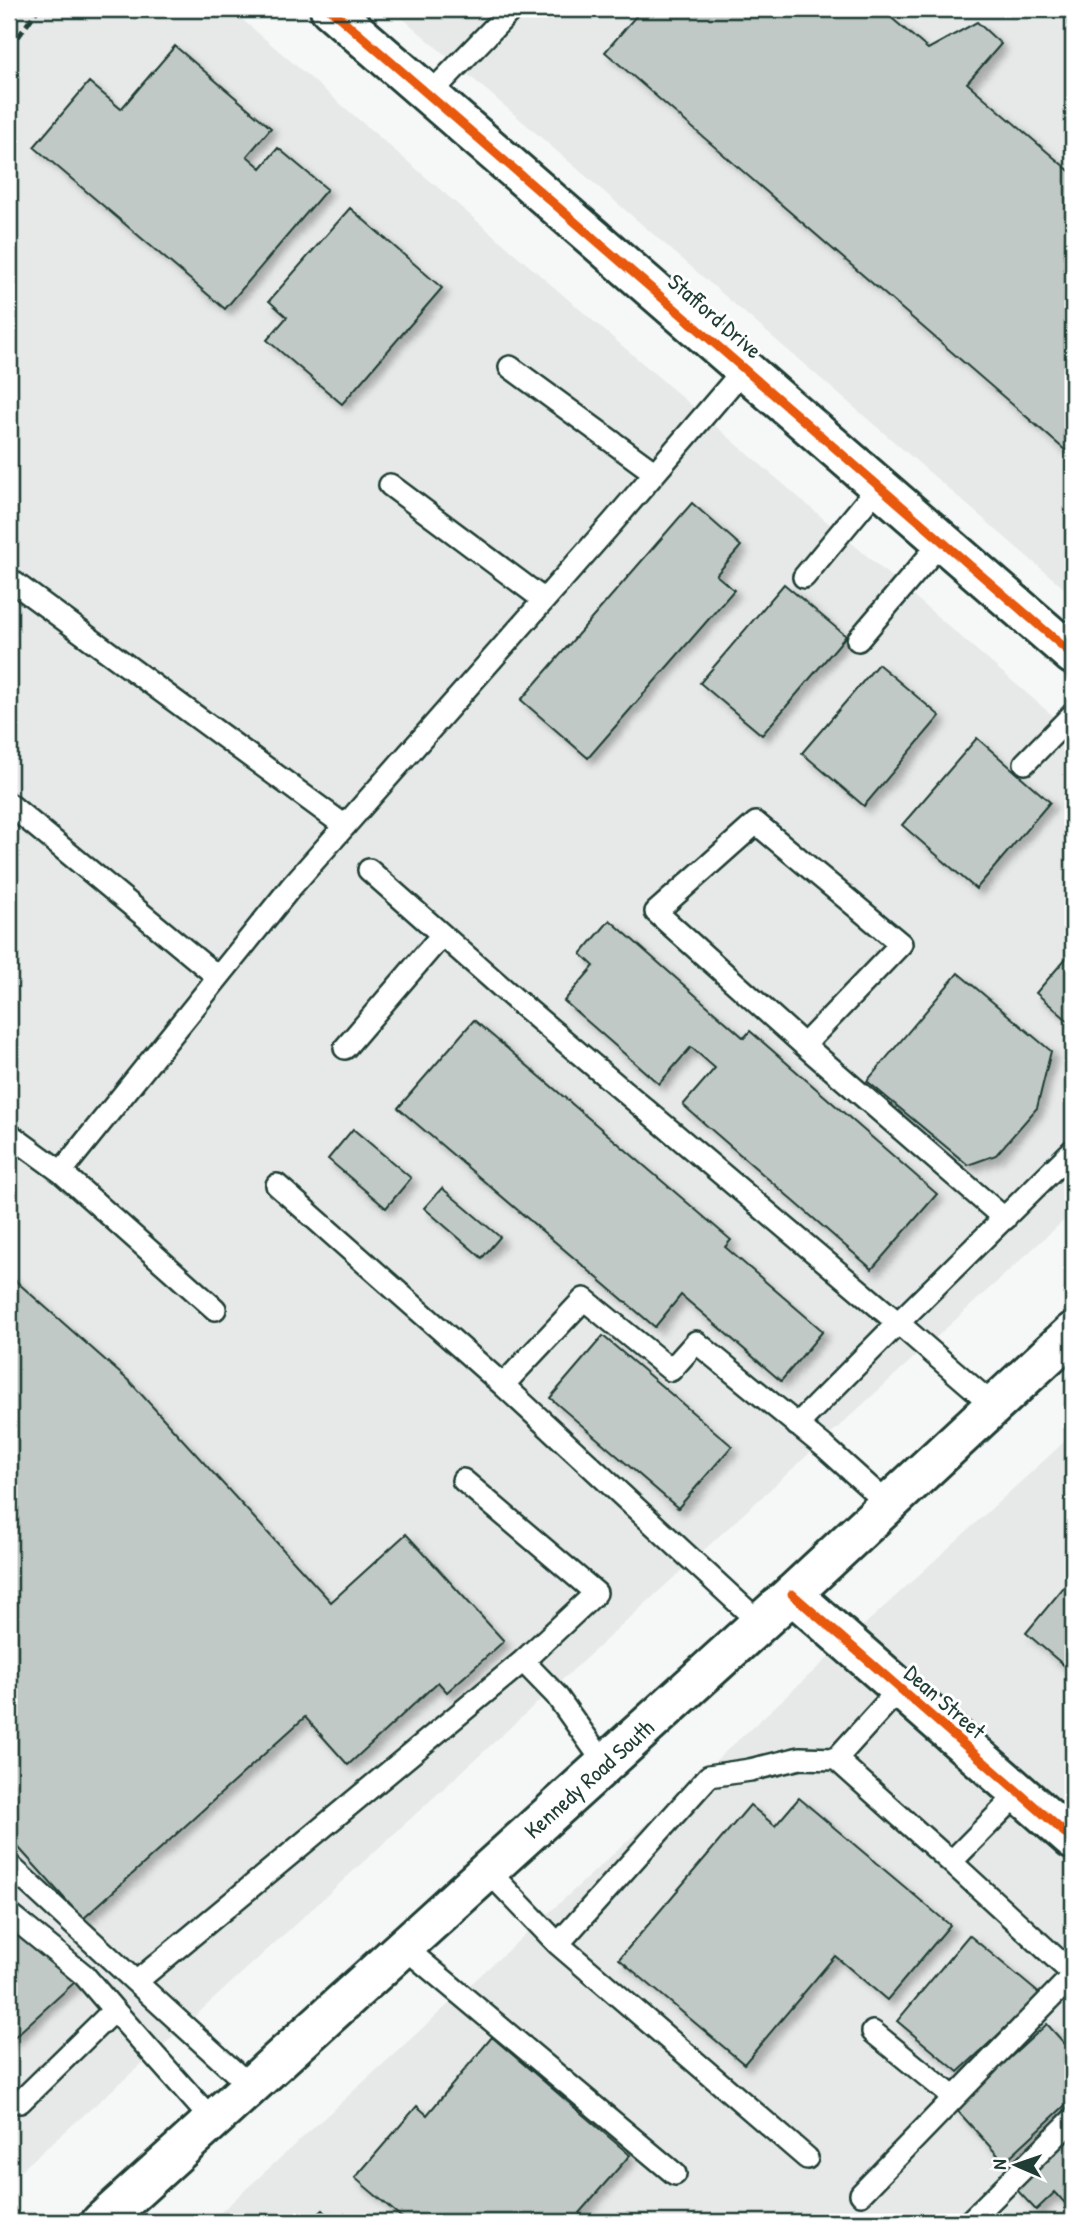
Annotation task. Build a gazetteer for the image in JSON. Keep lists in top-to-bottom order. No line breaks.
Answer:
{"streets":{"street":["Stafford Drive","Dean Street","Kennedy Road South"]},"crossings":[["Dean Street","Kennedy Road South"]],"north":"left"}
